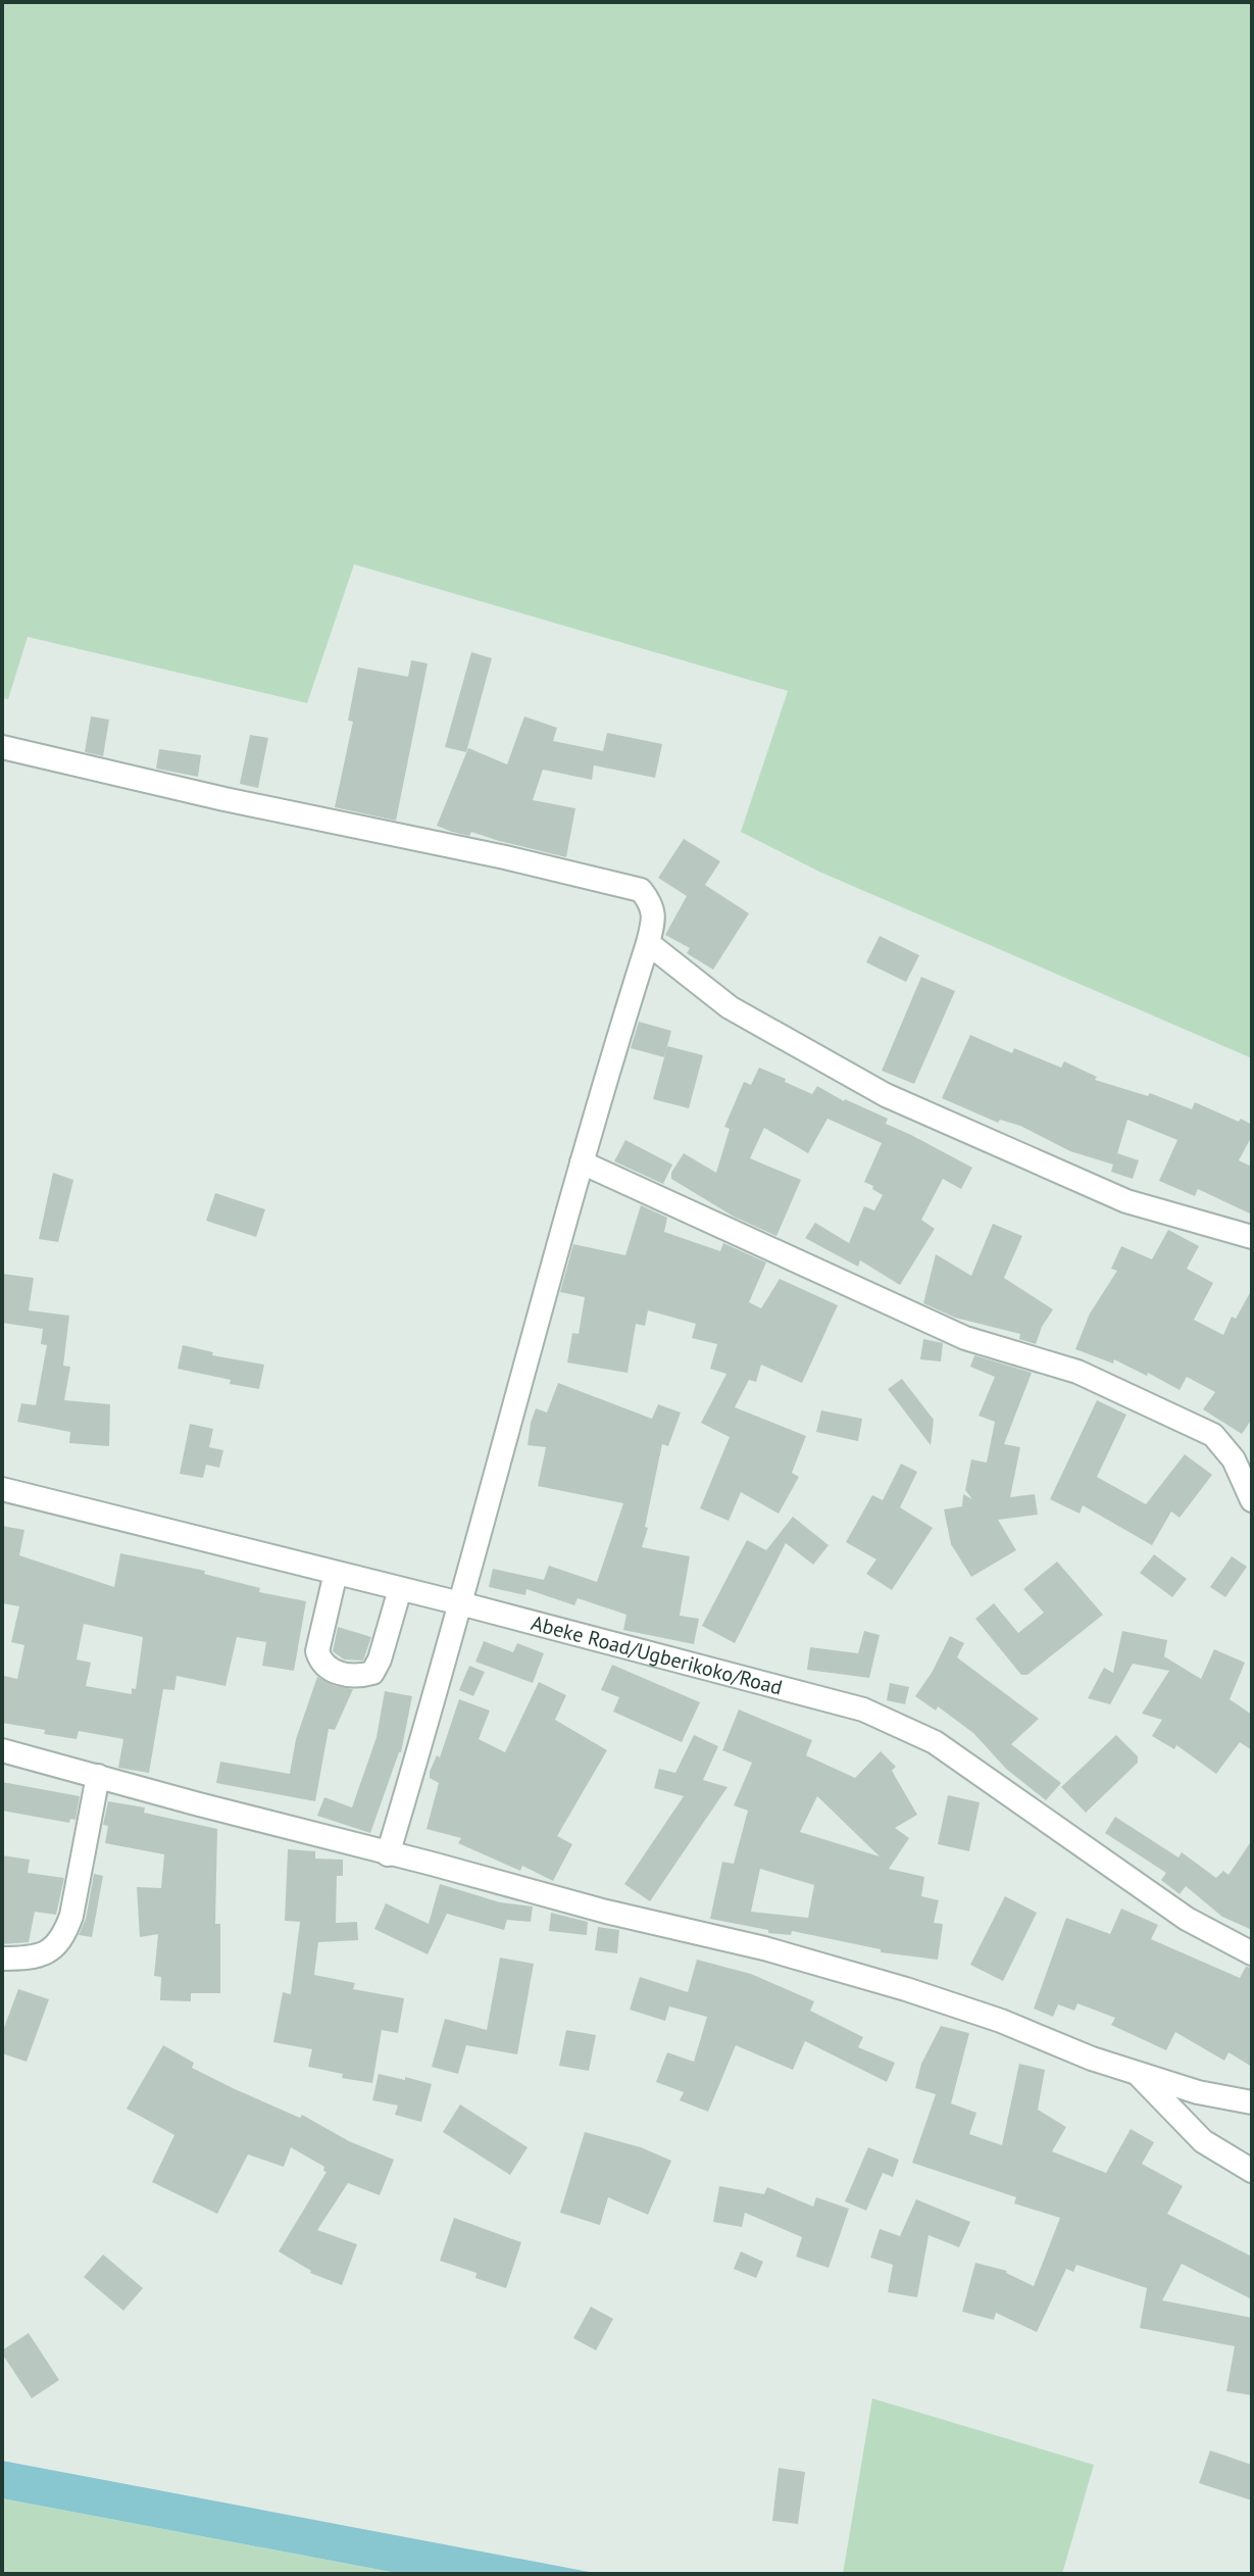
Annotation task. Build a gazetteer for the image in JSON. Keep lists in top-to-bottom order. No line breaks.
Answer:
{"streets":{"street":["Abeke Road/Ugberikoko/Road"]}}
